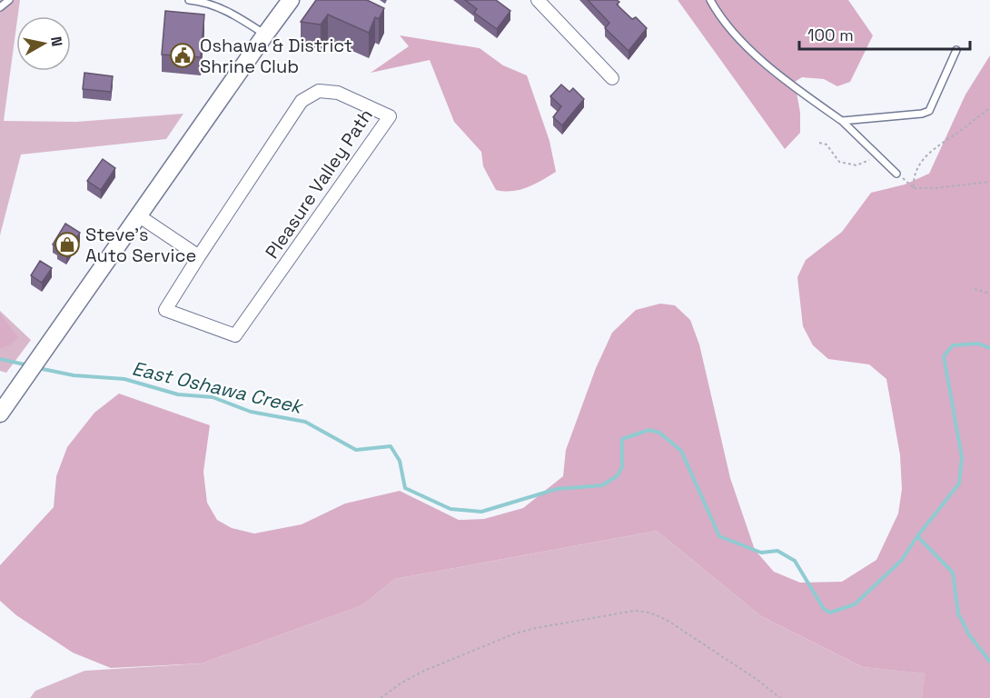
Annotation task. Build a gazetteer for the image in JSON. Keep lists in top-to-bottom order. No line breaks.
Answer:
{"streets":{"street":["Pleasure Valley Path"]},"water":["East Oshawa Creek"],"places":{"public building":["Oshawa & District Shrine Club"],"shop":["Steve's Auto Service"]},"scale_bar":"100 m","north":"right"}
